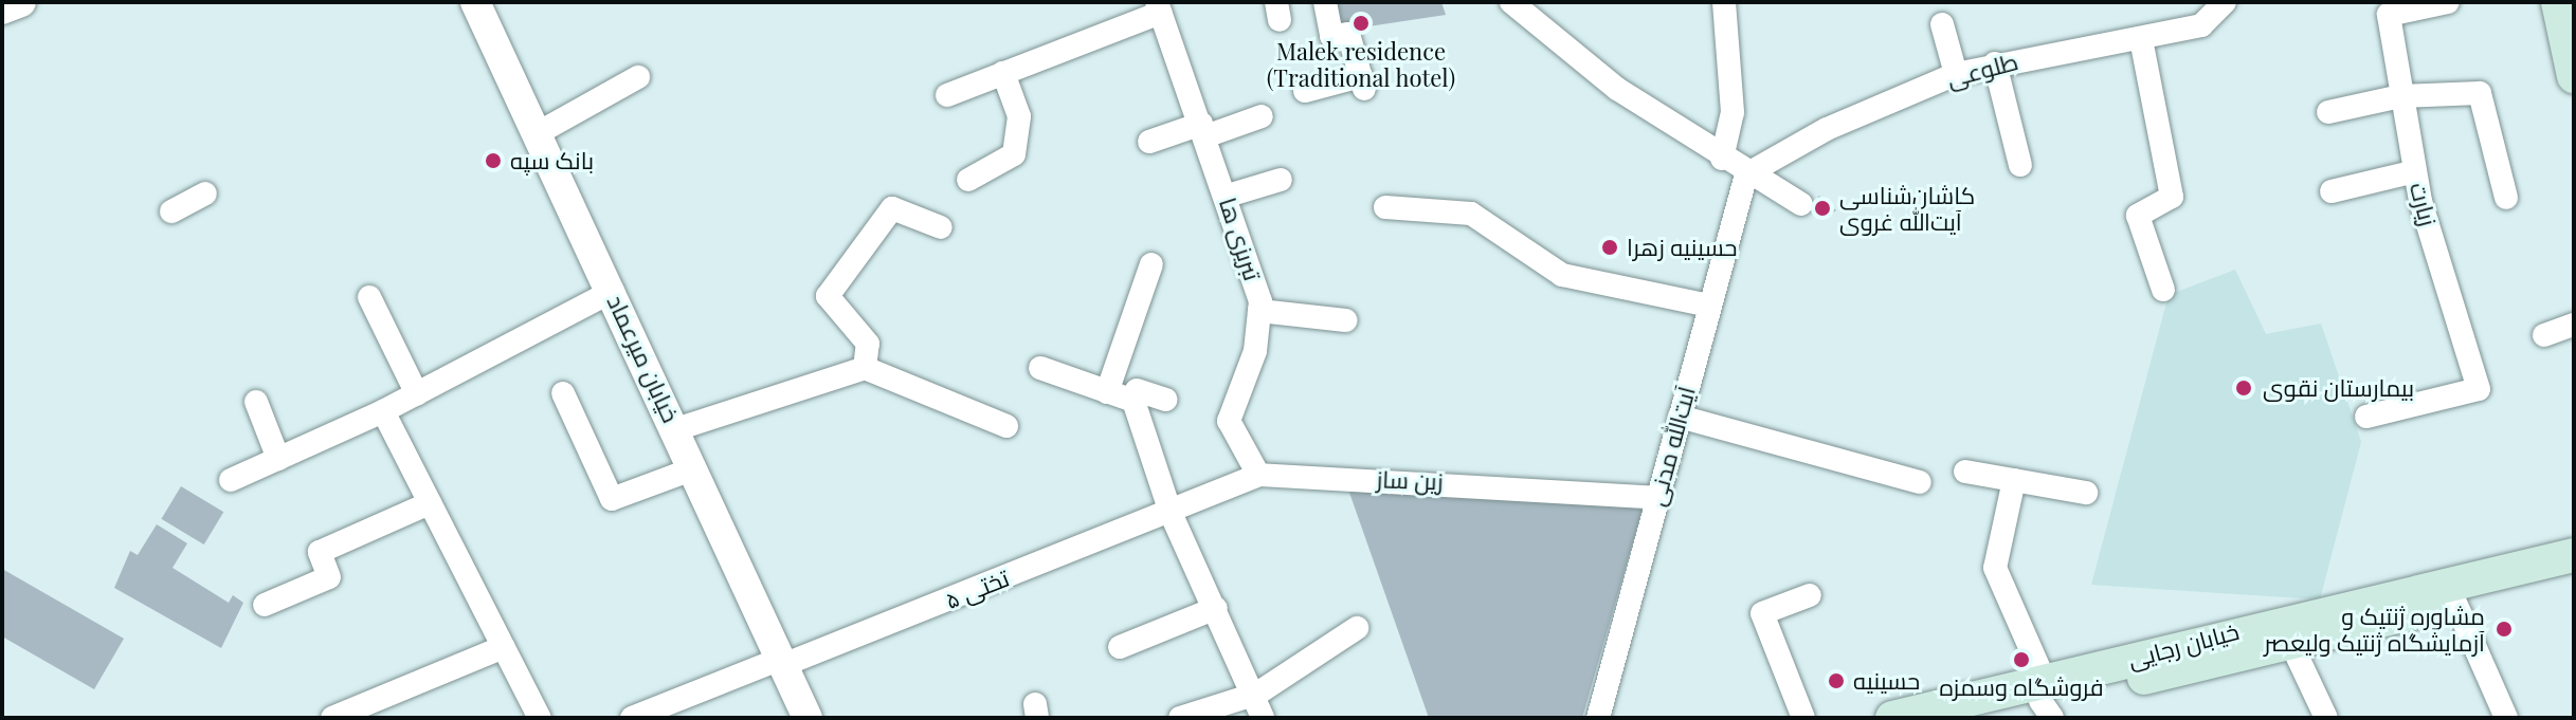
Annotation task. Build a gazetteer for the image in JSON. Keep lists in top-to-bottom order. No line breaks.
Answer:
{"streets":{"main road":["خیابان رجایی"],"street":["طلوعی","زیارت","تبریزی ها","خیابان میرعماد","آیت‌الله مدنی","زین ساز","تختی ۵"]},"crossings":[["طلوعی","آیت‌الله مدنی"],["تبریزی ها","زین ساز"],["خیابان میرعماد","تختی ۵"],["آیت‌الله مدنی","زین ساز"],["زین ساز","تختی ۵"]],"places":["Malek residence (Traditional hotel)","بانک سپه","کاشان‌شناسی آیت‌الله غروی","حسینیه زهرا","بیمارستان نقوی","مشاوره ژنتیک و آزمایشگاه ژنتیک ولیعصر","فروشگاه وسمزه","حسینیه"]}
